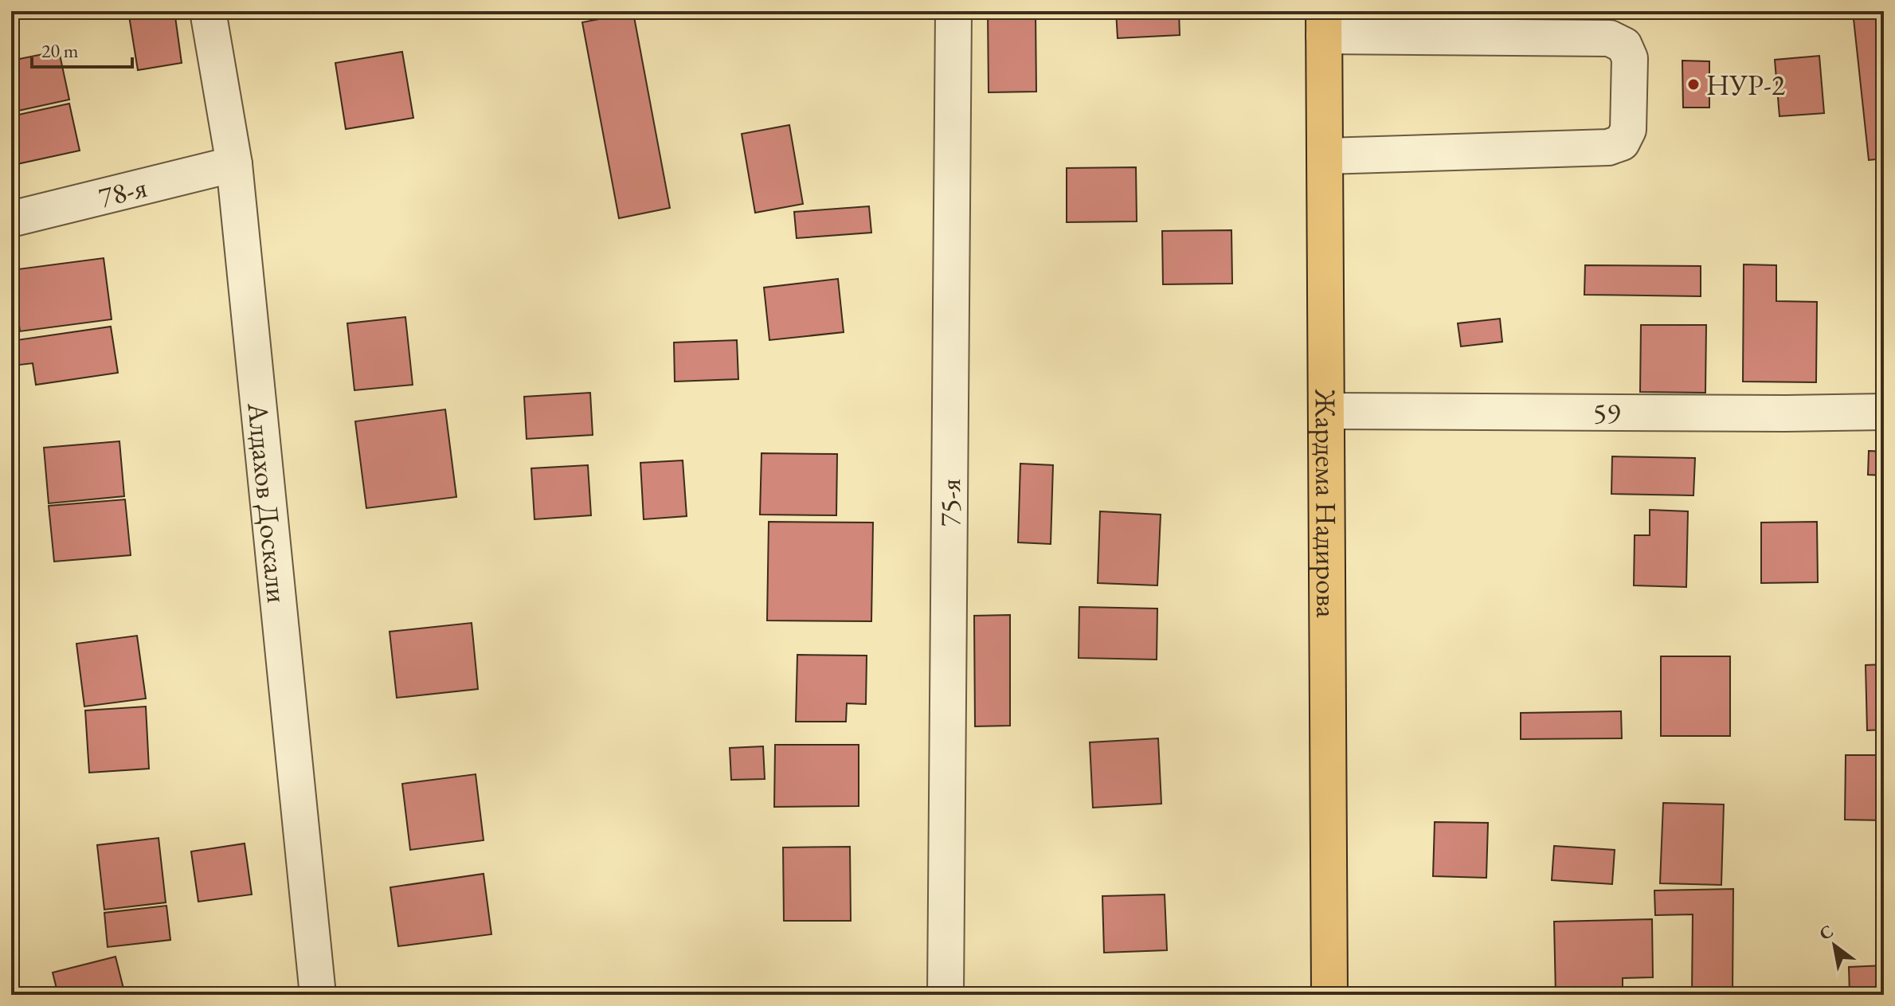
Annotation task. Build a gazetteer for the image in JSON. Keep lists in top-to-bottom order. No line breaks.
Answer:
{"streets":{"highway":["Жардема Надирова"],"street":["78-я","59","Алдахов Доскали","75-я"]},"crossings":[["78-я","Алдахов Доскали"],["59","Жардема Надирова"]],"places":["НУР-2"],"scale_bar":"20 m","north":"top left"}
